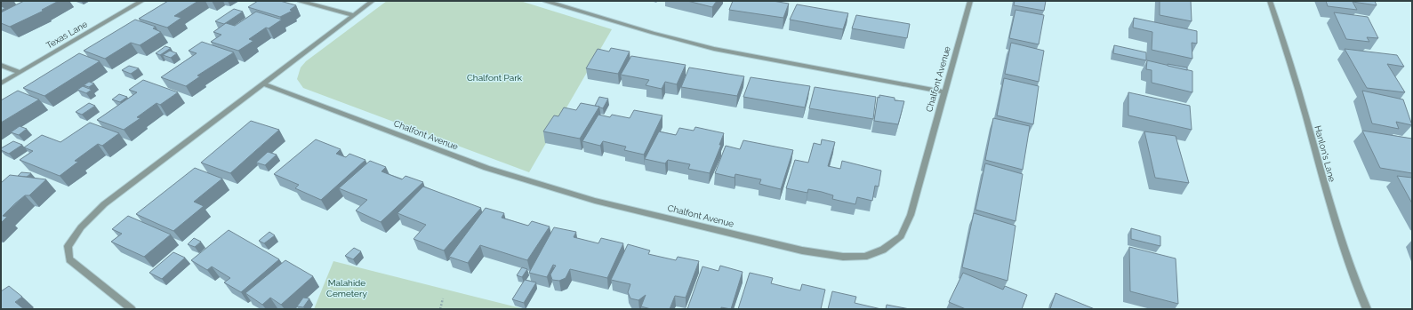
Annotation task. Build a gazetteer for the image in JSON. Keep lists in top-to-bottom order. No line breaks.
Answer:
{"streets":{"street":["Texas Lane","Chalfont Avenue","Hanlon's Lane"]},"parks":["Chalfont Park","Malahide Cemetery"]}
